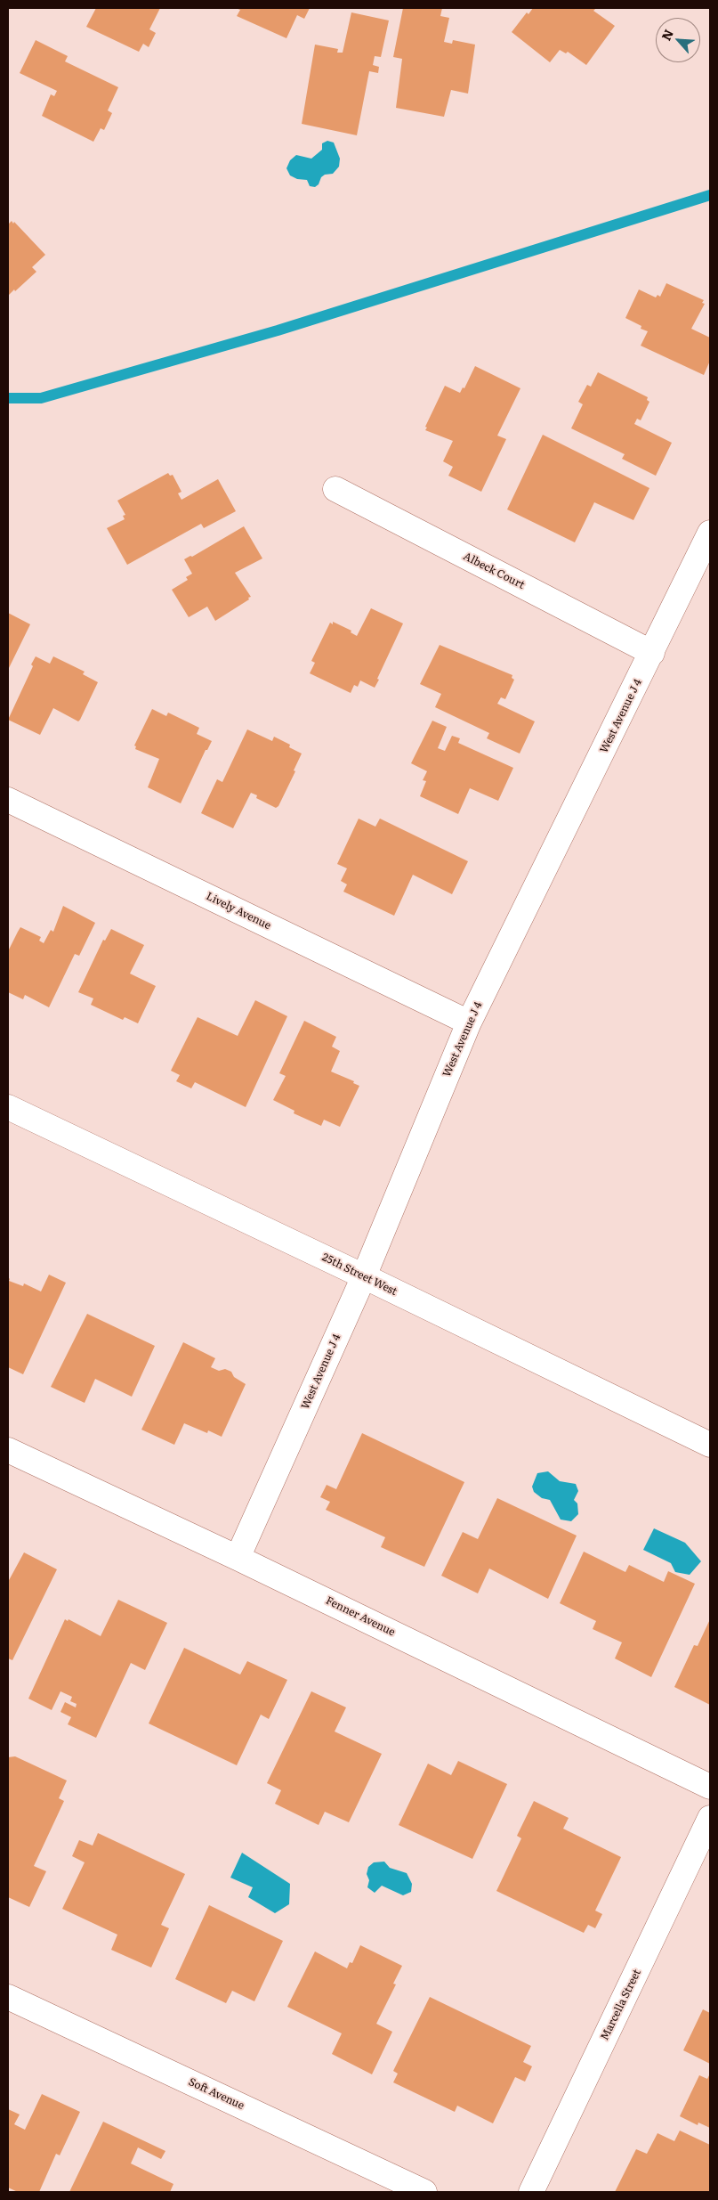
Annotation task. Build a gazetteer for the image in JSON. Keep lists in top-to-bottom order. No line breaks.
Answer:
{"streets":{"street":["Albeck Court","West Avenue J 4","Lively Avenue","25th Street West","Fenner Avenue","Marcella Street","Soft Avenue"]},"crossings":[["Albeck Court","West Avenue J 4"],["West Avenue J 4","Lively Avenue"],["West Avenue J 4","25th Street West"],["West Avenue J 4","Fenner Avenue"]],"north":"top left"}
